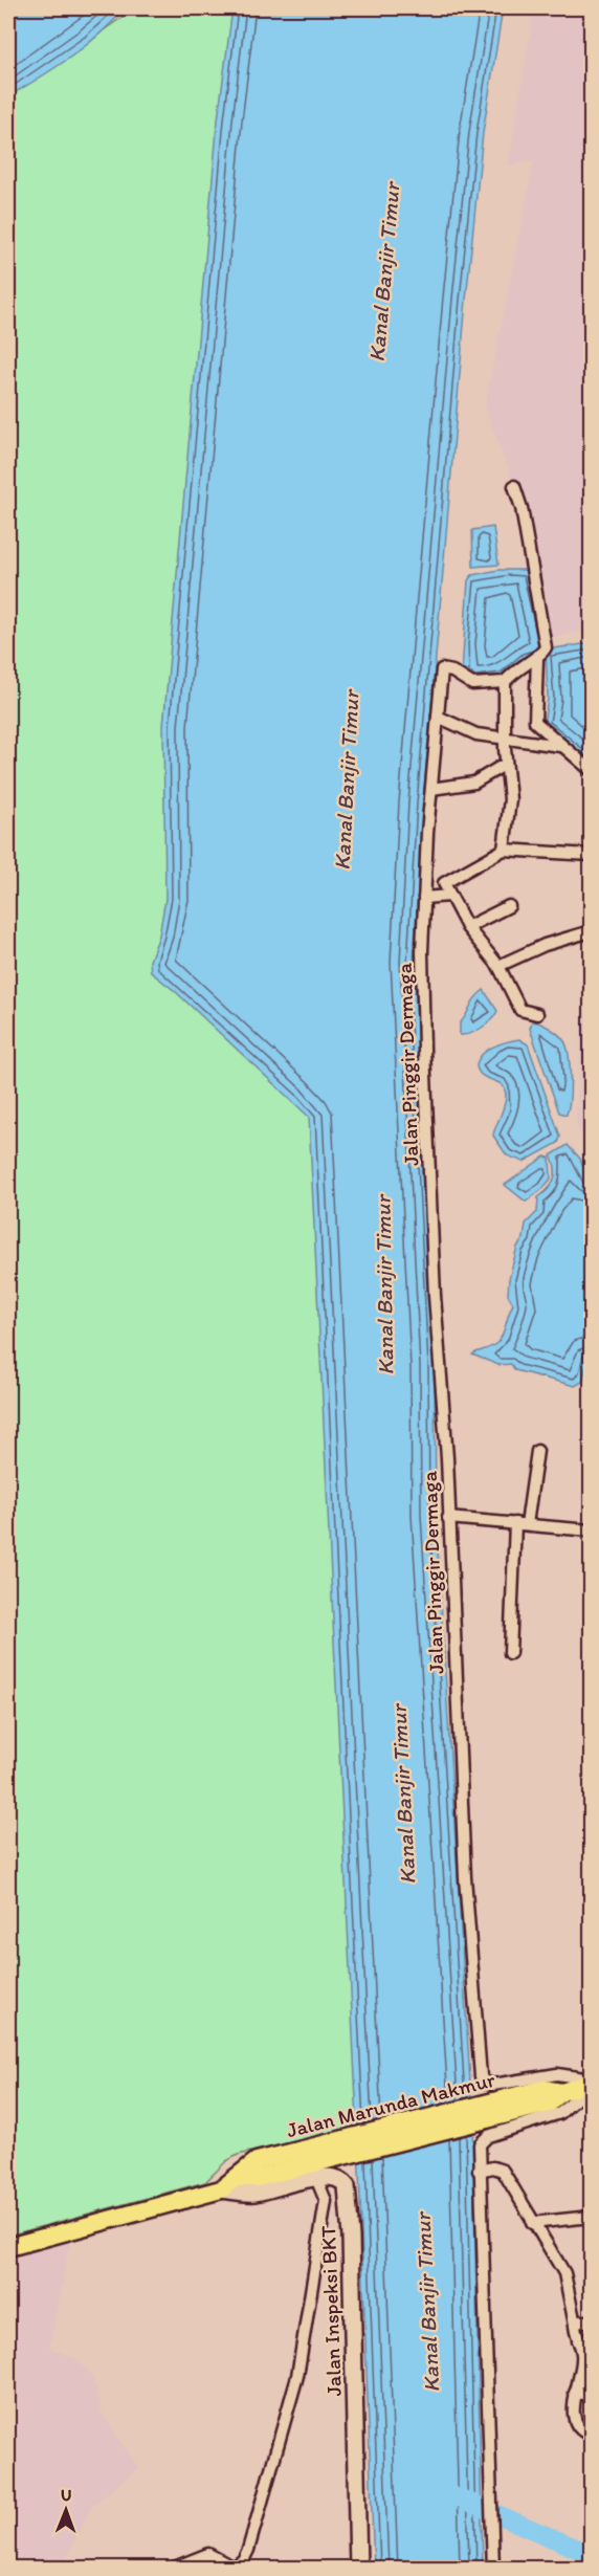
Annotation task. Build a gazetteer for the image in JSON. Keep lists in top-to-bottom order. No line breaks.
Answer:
{"streets":{"main road":["Jalan Marunda Makmur"],"street":["Jalan Pinggir Dermaga","Jalan Inspeksi BKT"]},"crossings":[["Jalan Pinggir Dermaga","Jalan Marunda Makmur"],["Jalan Marunda Makmur","Jalan Inspeksi BKT"]],"water":["Kanal Banjir Timur"],"north":"top"}
